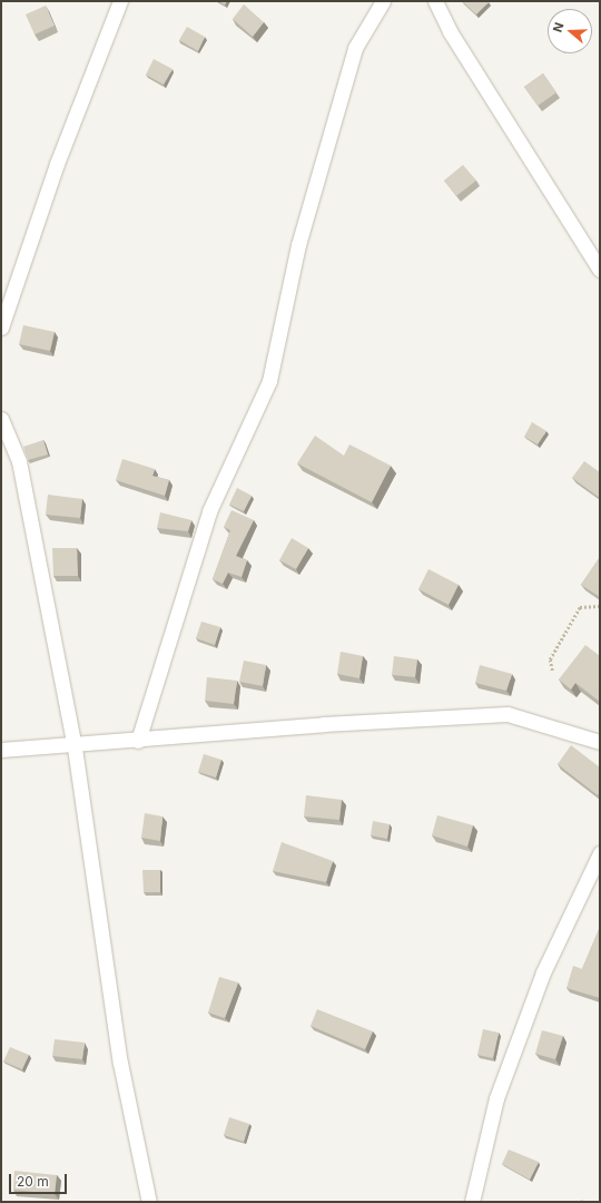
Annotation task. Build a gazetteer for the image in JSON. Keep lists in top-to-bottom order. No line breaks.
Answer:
{"scale_bar":"20 m","north":"left"}
